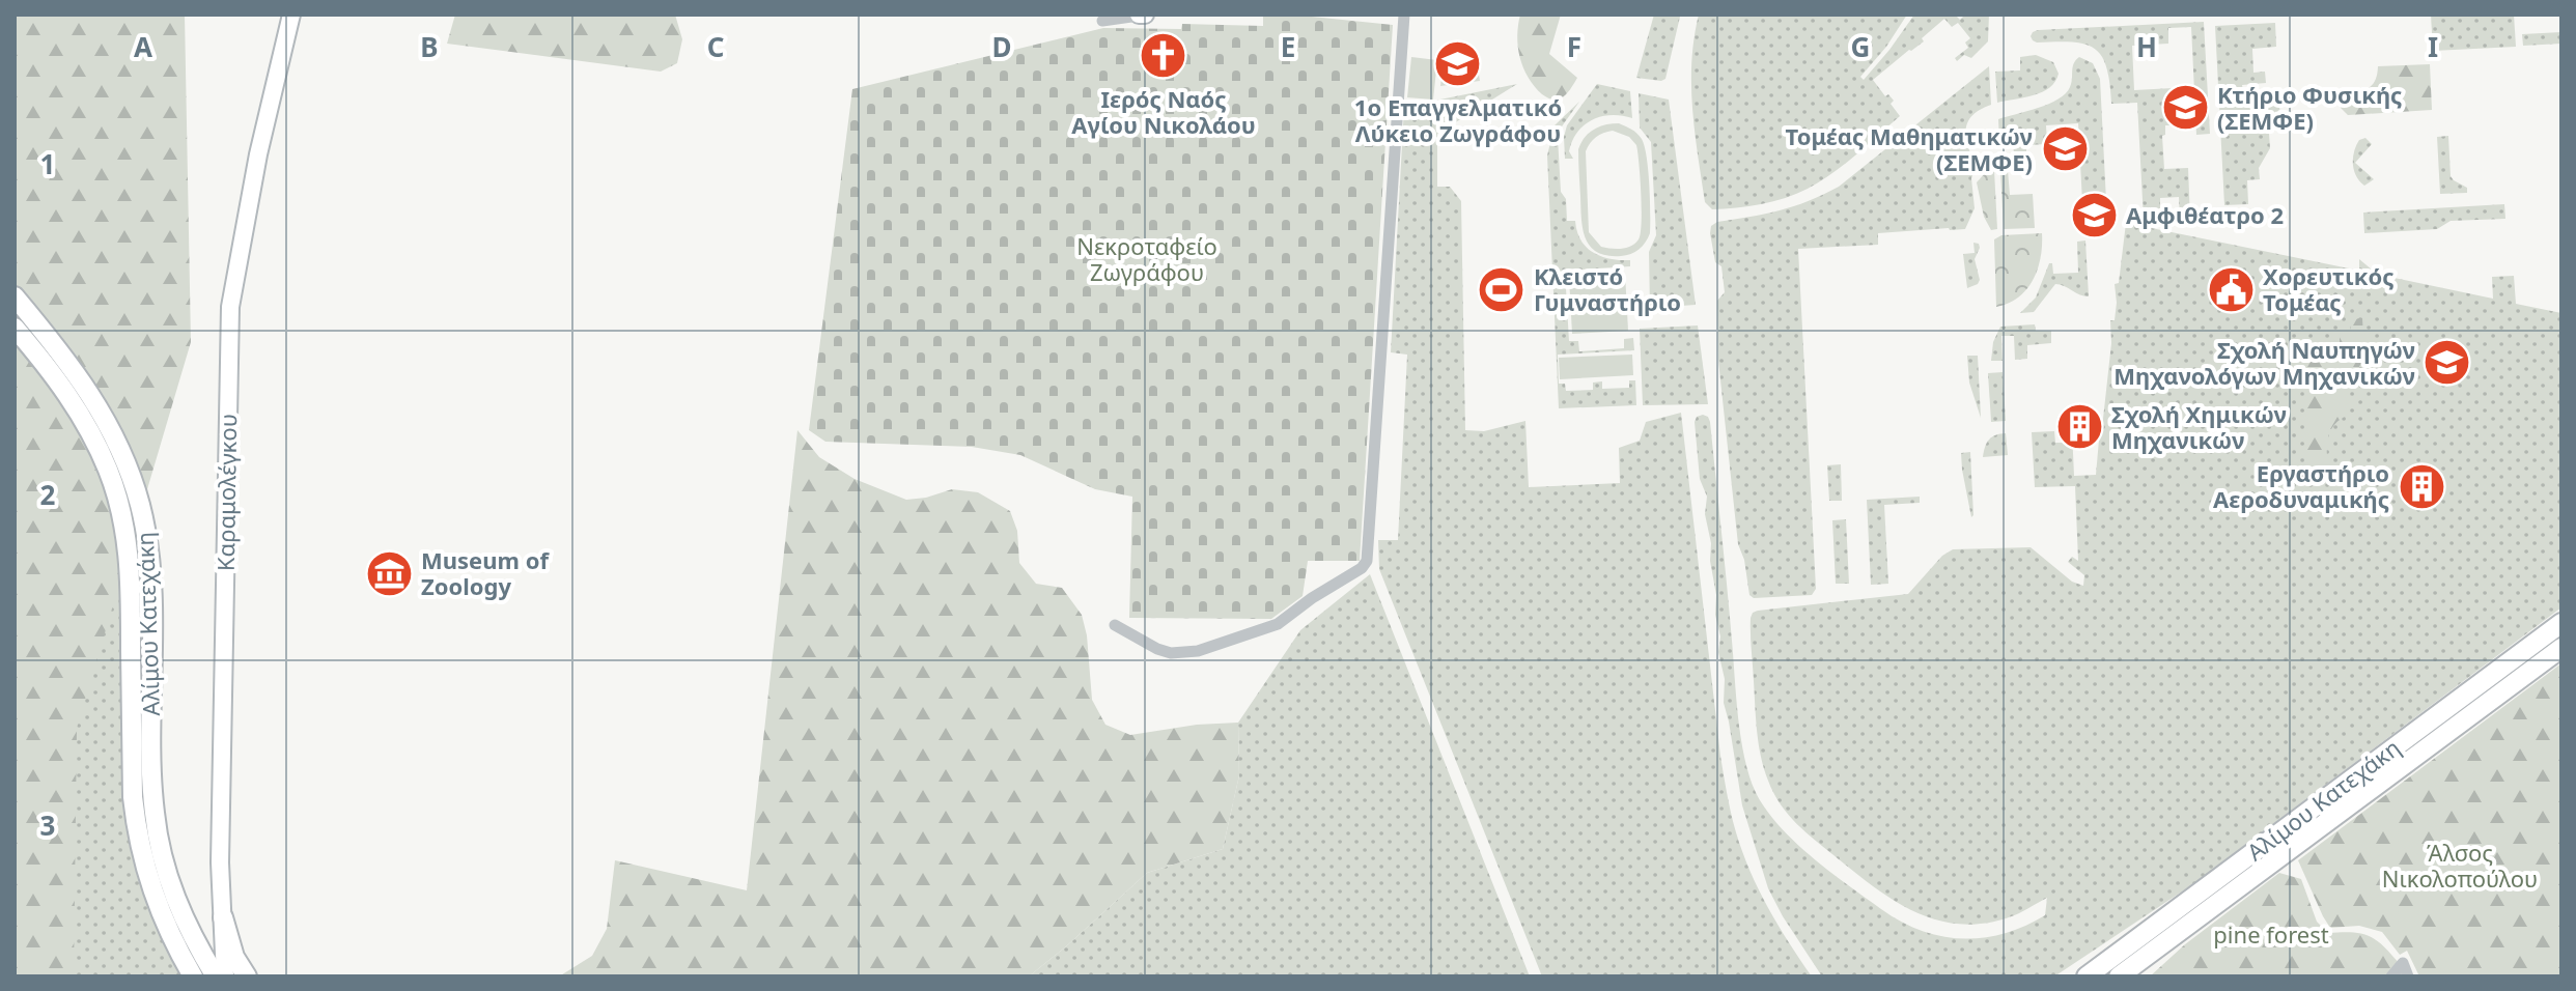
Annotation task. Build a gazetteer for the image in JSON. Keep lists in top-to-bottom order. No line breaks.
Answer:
{"streets":{"main road":["Καραμολέγκου","Αλίμου Κατεχάκη"]},"parks":["Νεκροταφείο Ζωγράφου","Άλσος Νικολοπούλου","pine forest"],"places":{"church":["Ιερός Ναός Αγίου Νικολάου"],"school or university":["1ο Επαγγελματικό Λύκειο Ζωγράφου","Κτήριο Φυσικής (ΣΕΜΦΕ)","Τομέας Μαθηματικών (ΣΕΜΦΕ)","Αμφιθέατρο 2","Σχολή Ναυπηγών Μηχανολόγων Μηχανικών"],"sports":["Κλειστό Γυμναστήριο"],"public building":["Χορευτικός Τομέας"],"building":["Σχολή Χημικών Μηχανικών","Εργαστήριο Αεροδυναμικής"],"museum":["Museum of Zoology"]},"grid":{"columns":["A","B","C","D","E","F","G","H","I"],"rows":["1","2","3"]}}
